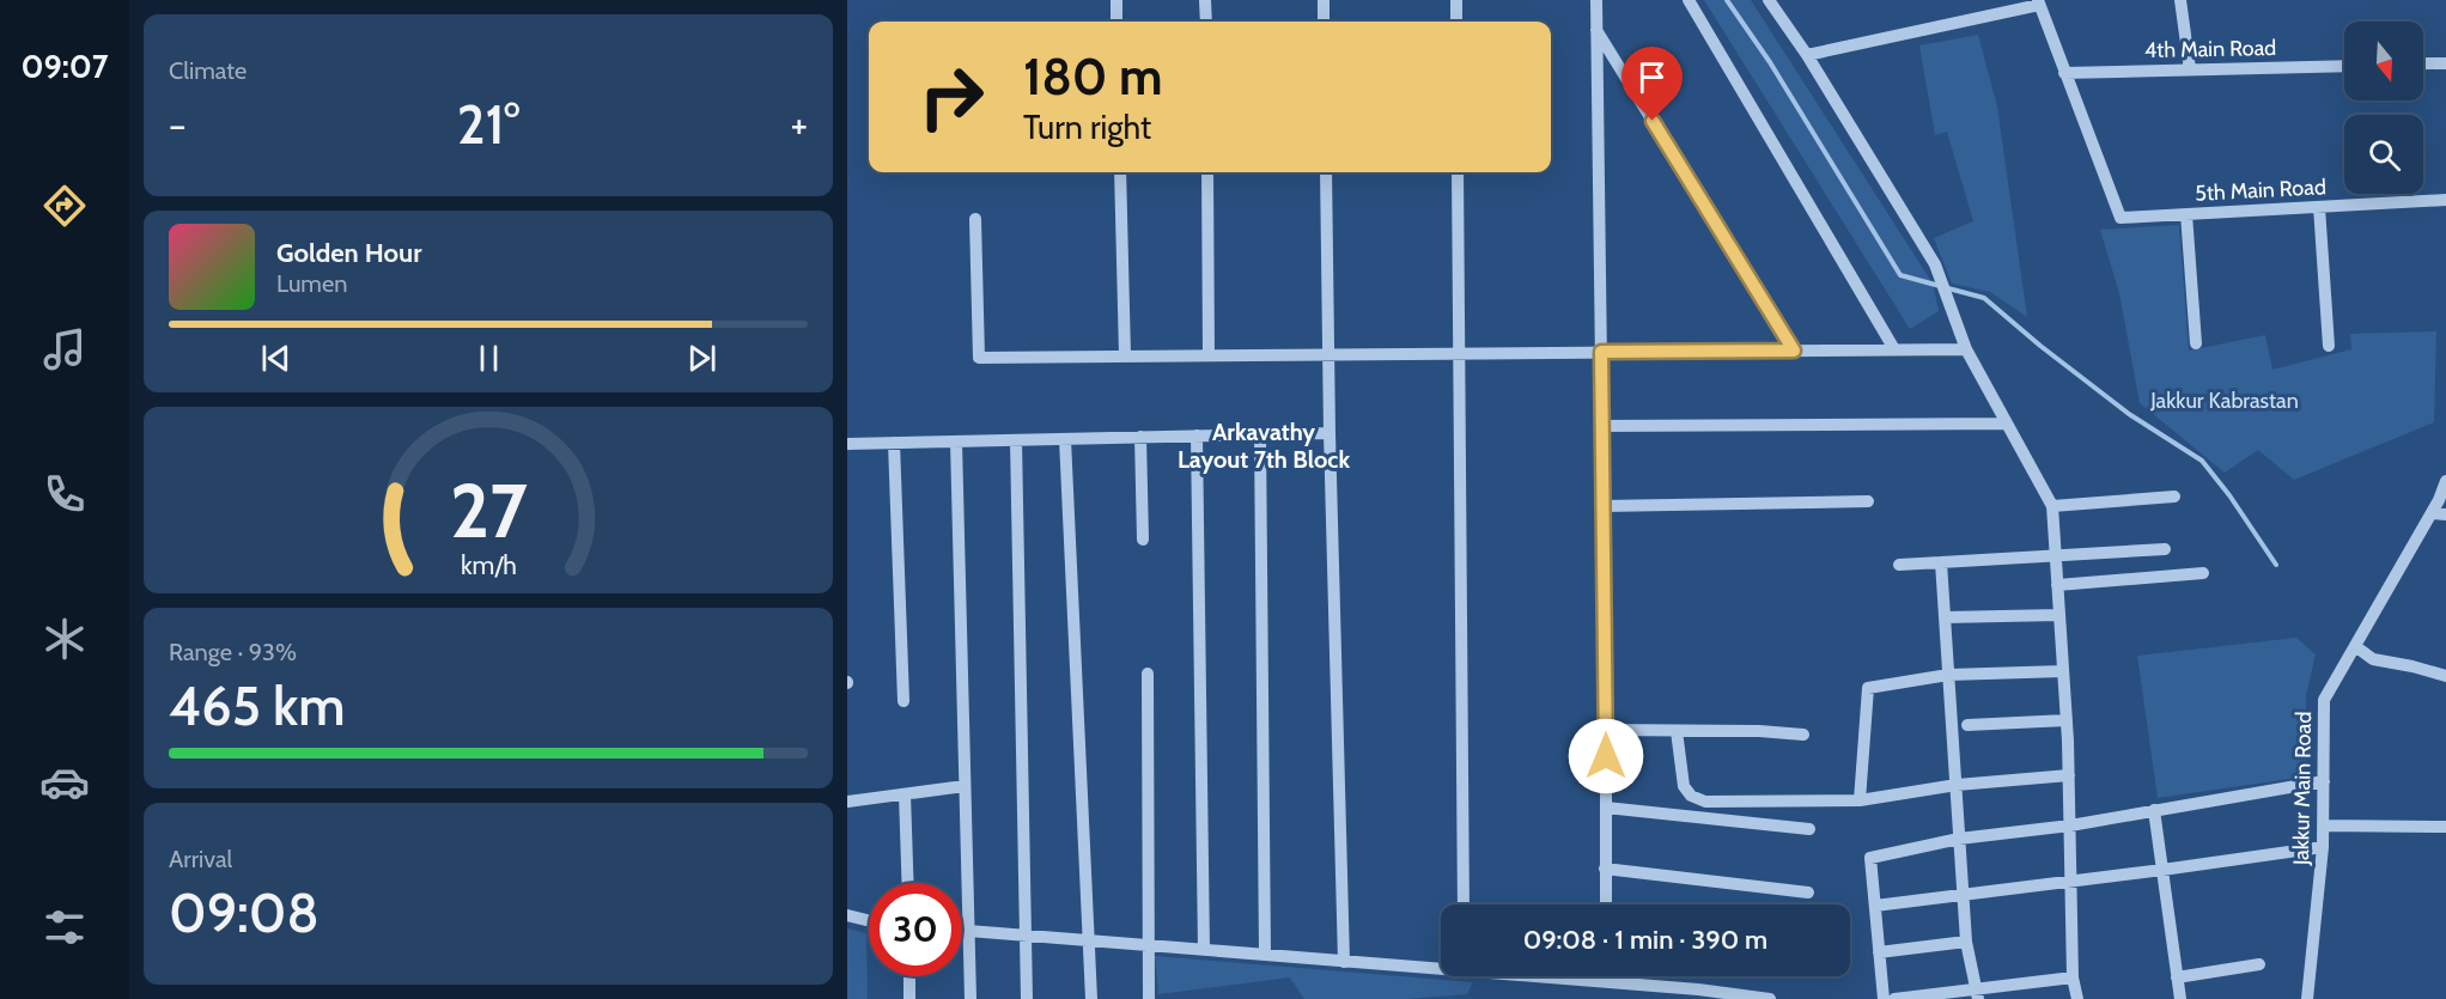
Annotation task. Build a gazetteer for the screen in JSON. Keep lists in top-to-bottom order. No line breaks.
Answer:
{"streets":{"street":["4th Main Road","5th Main Road","Jakkur Main Road"]},"crossings":[["4th Main Road","5th Main Road"]],"districts":["Arkavathy Layout 7th Block"],"parks":["Jakkur Kabrastan"],"north":"bottom","page":{"tabs":"09:07","tile":["Climate",["Range · 93%","465 km"],["Arrival","09:08"]],"turn":["180 m","Turn right"],"heat":["−","21°","+"],"song":["Golden Hour","Lumen"],"limit":"30","trip":"09:08 · 1 min · 390 m","gauge":["27","km/h"]}}
